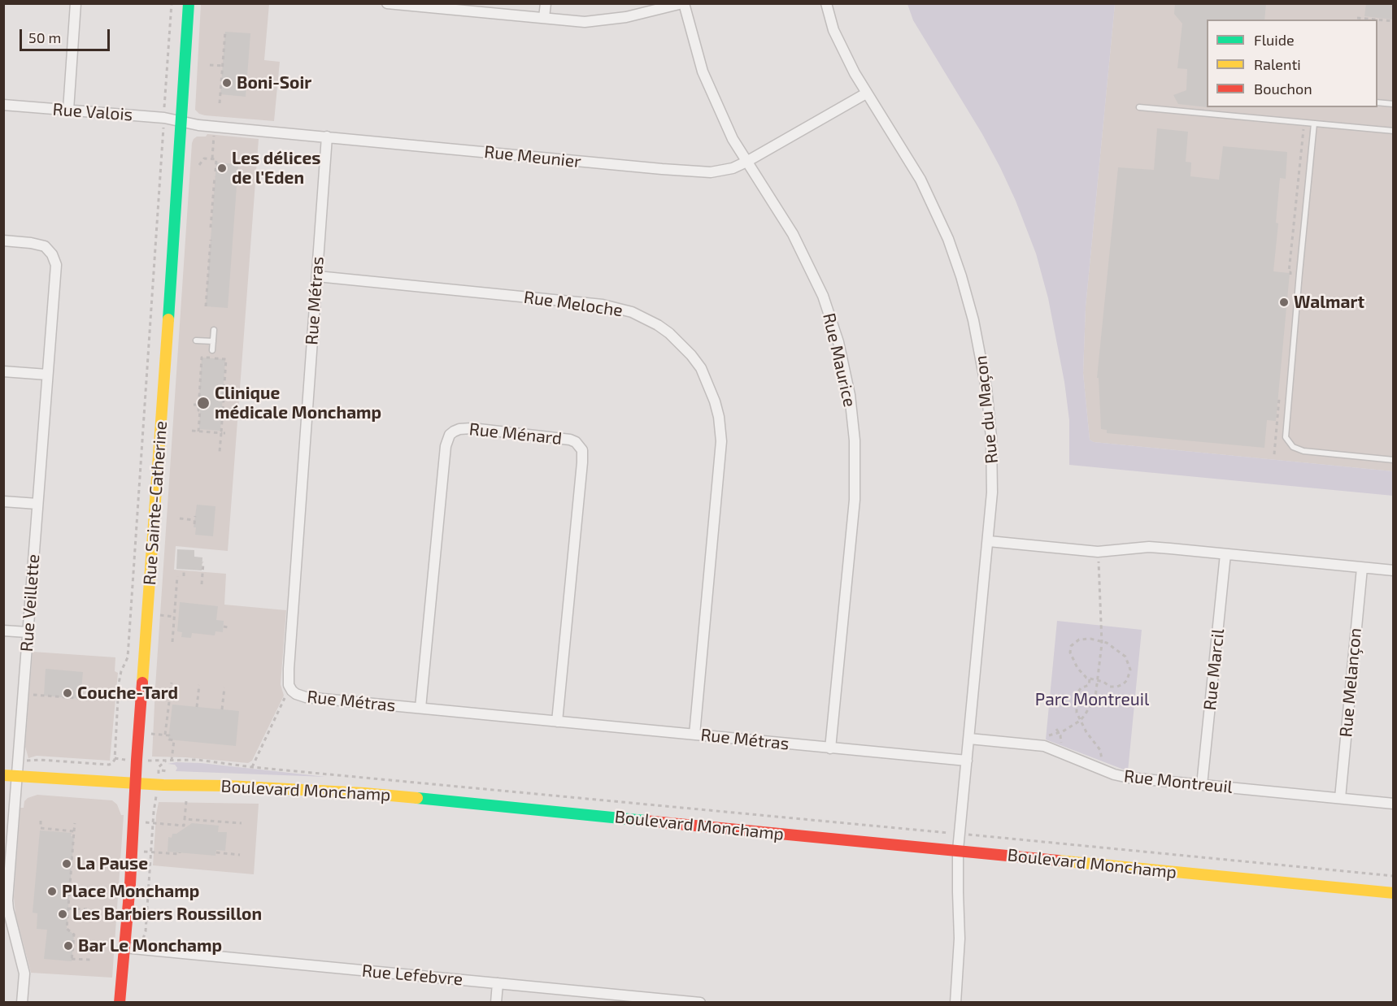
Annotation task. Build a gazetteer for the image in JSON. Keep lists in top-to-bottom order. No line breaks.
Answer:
{"streets":{"street":["Rue Valois","Rue Meunier","Rue Métras","Rue Meloche","Rue Maurice","Rue du Maçon","Rue Ménard","Rue Sainte-Catherine","Rue Veillette","Rue Marcil","Rue Melançon","Rue Montreuil","Boulevard Monchamp","Rue Lefebvre"]},"crossings":[["Rue Valois","Rue Meunier"],["Rue Valois","Rue Sainte-Catherine"],["Rue Meunier","Rue Métras"],["Rue Meunier","Rue Maurice"],["Rue Meunier","Rue du Maçon"],["Rue Meunier","Rue Sainte-Catherine"],["Rue Métras","Rue Meloche"],["Rue Métras","Rue Maurice"],["Rue Métras","Rue du Maçon"],["Rue Métras","Rue Ménard"],["Rue du Maçon","Rue Montreuil"],["Rue du Maçon","Boulevard Monchamp"],["Rue Sainte-Catherine","Boulevard Monchamp"],["Rue Sainte-Catherine","Rue Lefebvre"],["Rue Veillette","Boulevard Monchamp"],["Rue Marcil","Rue Montreuil"],["Rue Melançon","Rue Montreuil"]],"parks":["Parc Montreuil"],"places":["Boni-Soir","Les délices de l'Eden","Walmart","Clinique médicale Monchamp","Couche-Tard","La Pause","Place Monchamp","Les Barbiers Roussillon","Bar Le Monchamp"],"legend":["Fluide","Ralenti","Bouchon"],"scale_bar":"50 m"}
